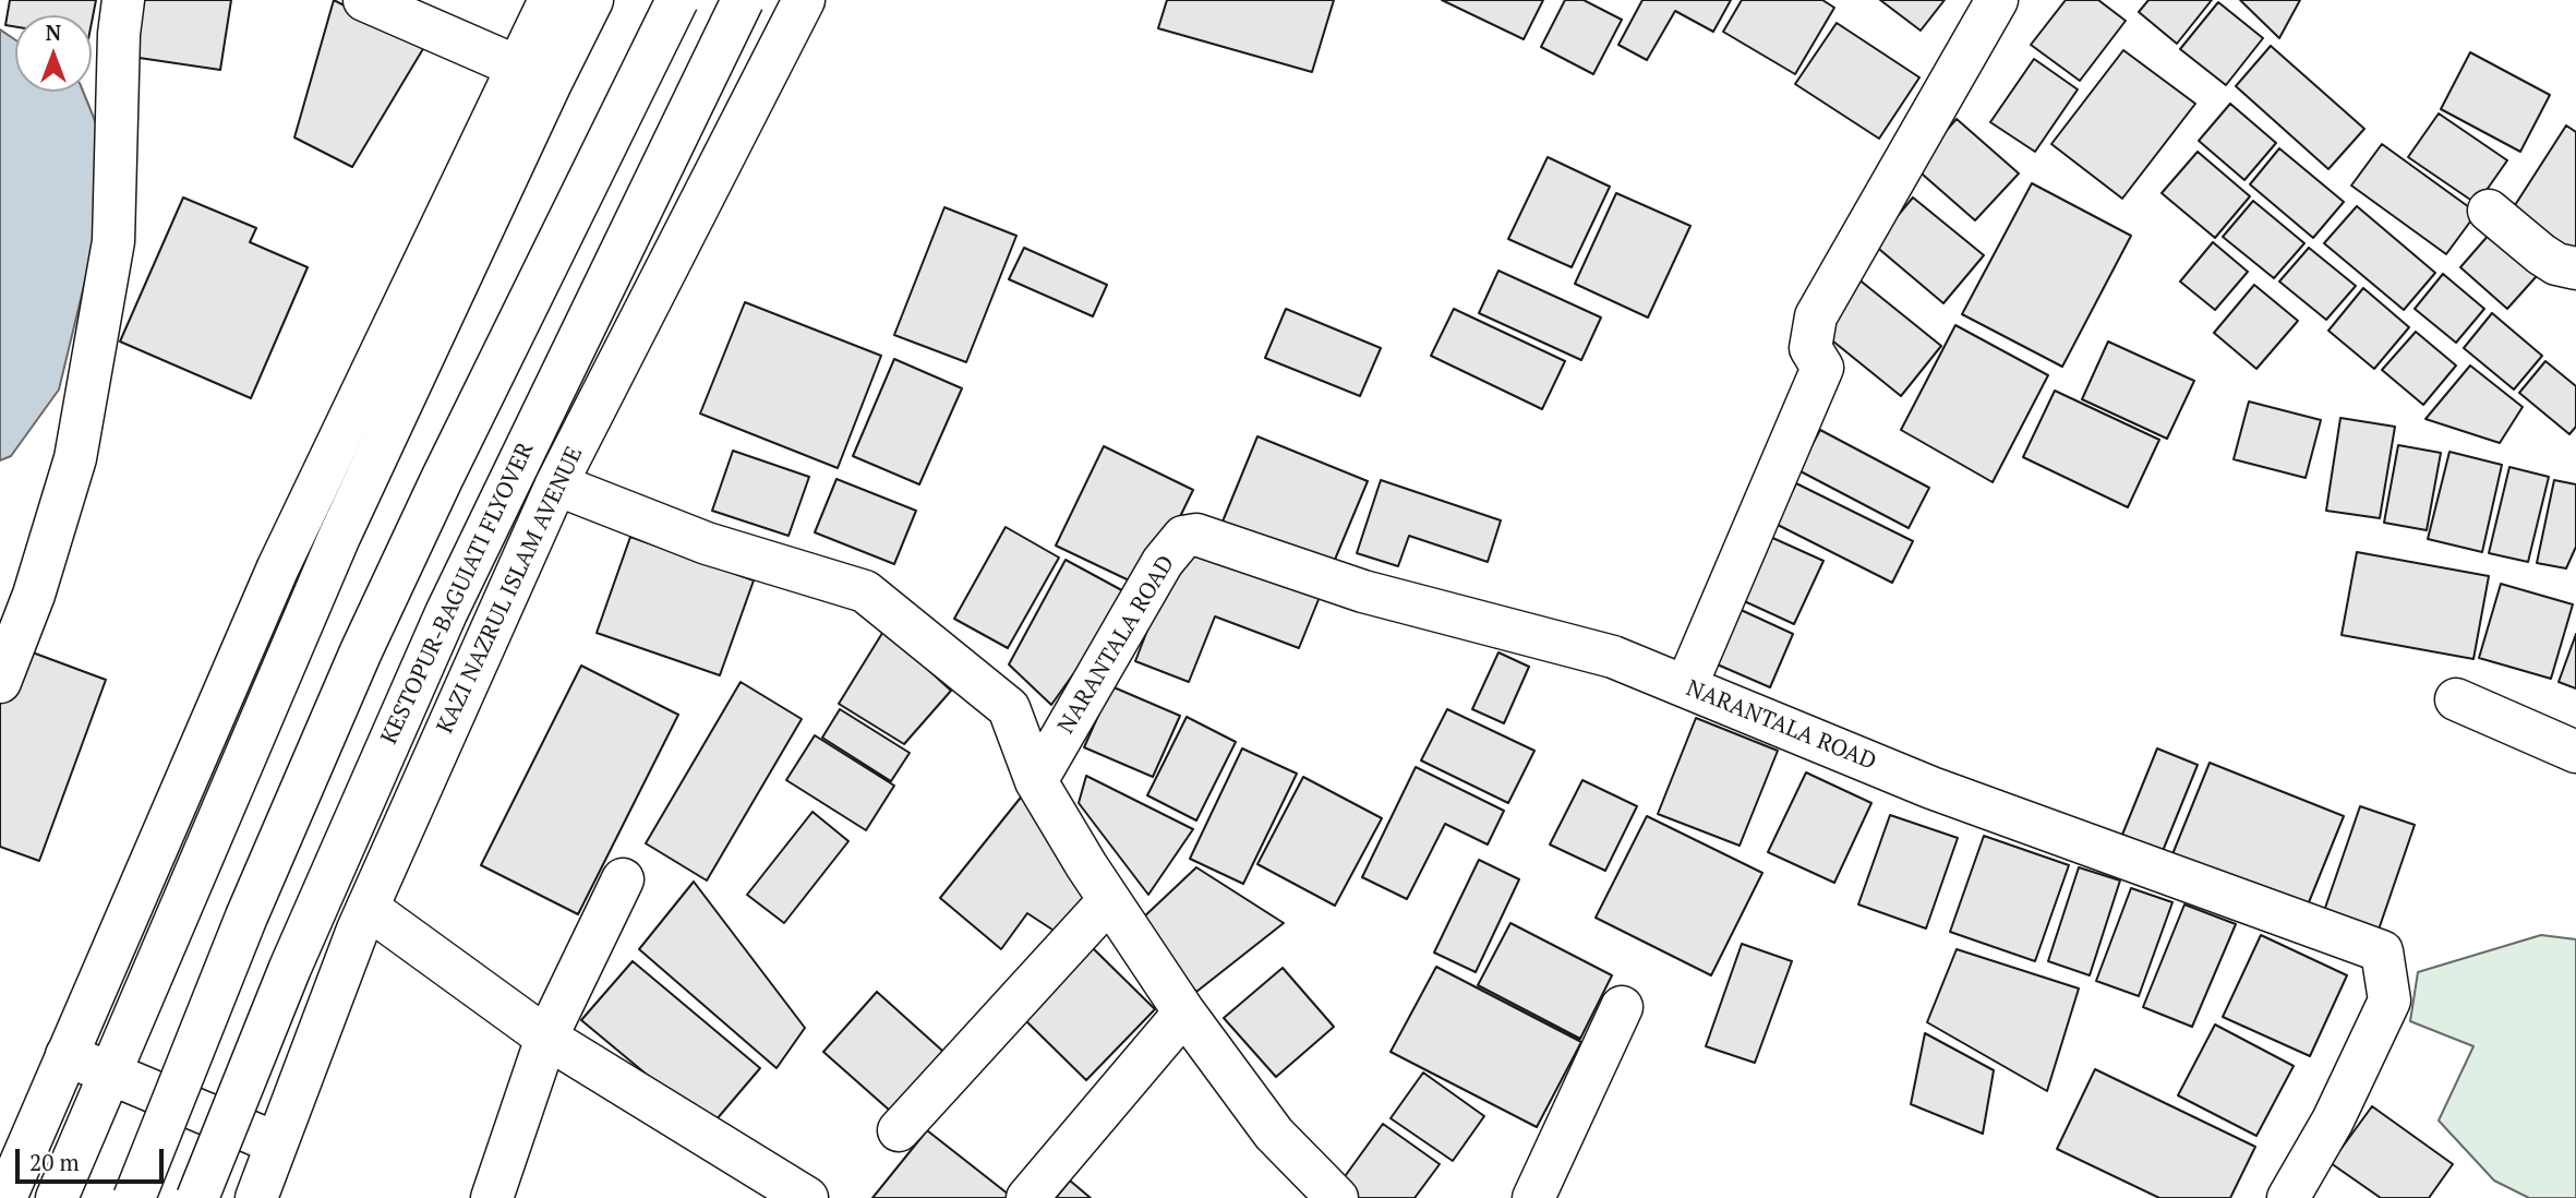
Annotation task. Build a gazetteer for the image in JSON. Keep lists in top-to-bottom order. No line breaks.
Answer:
{"streets":{"street":["KAZI NAZRUL ISLAM AVENUE","KESTOPUR-BAGUIATI FLYOVER","NARANTALA ROAD"]},"scale_bar":"20 m","north":"top"}
